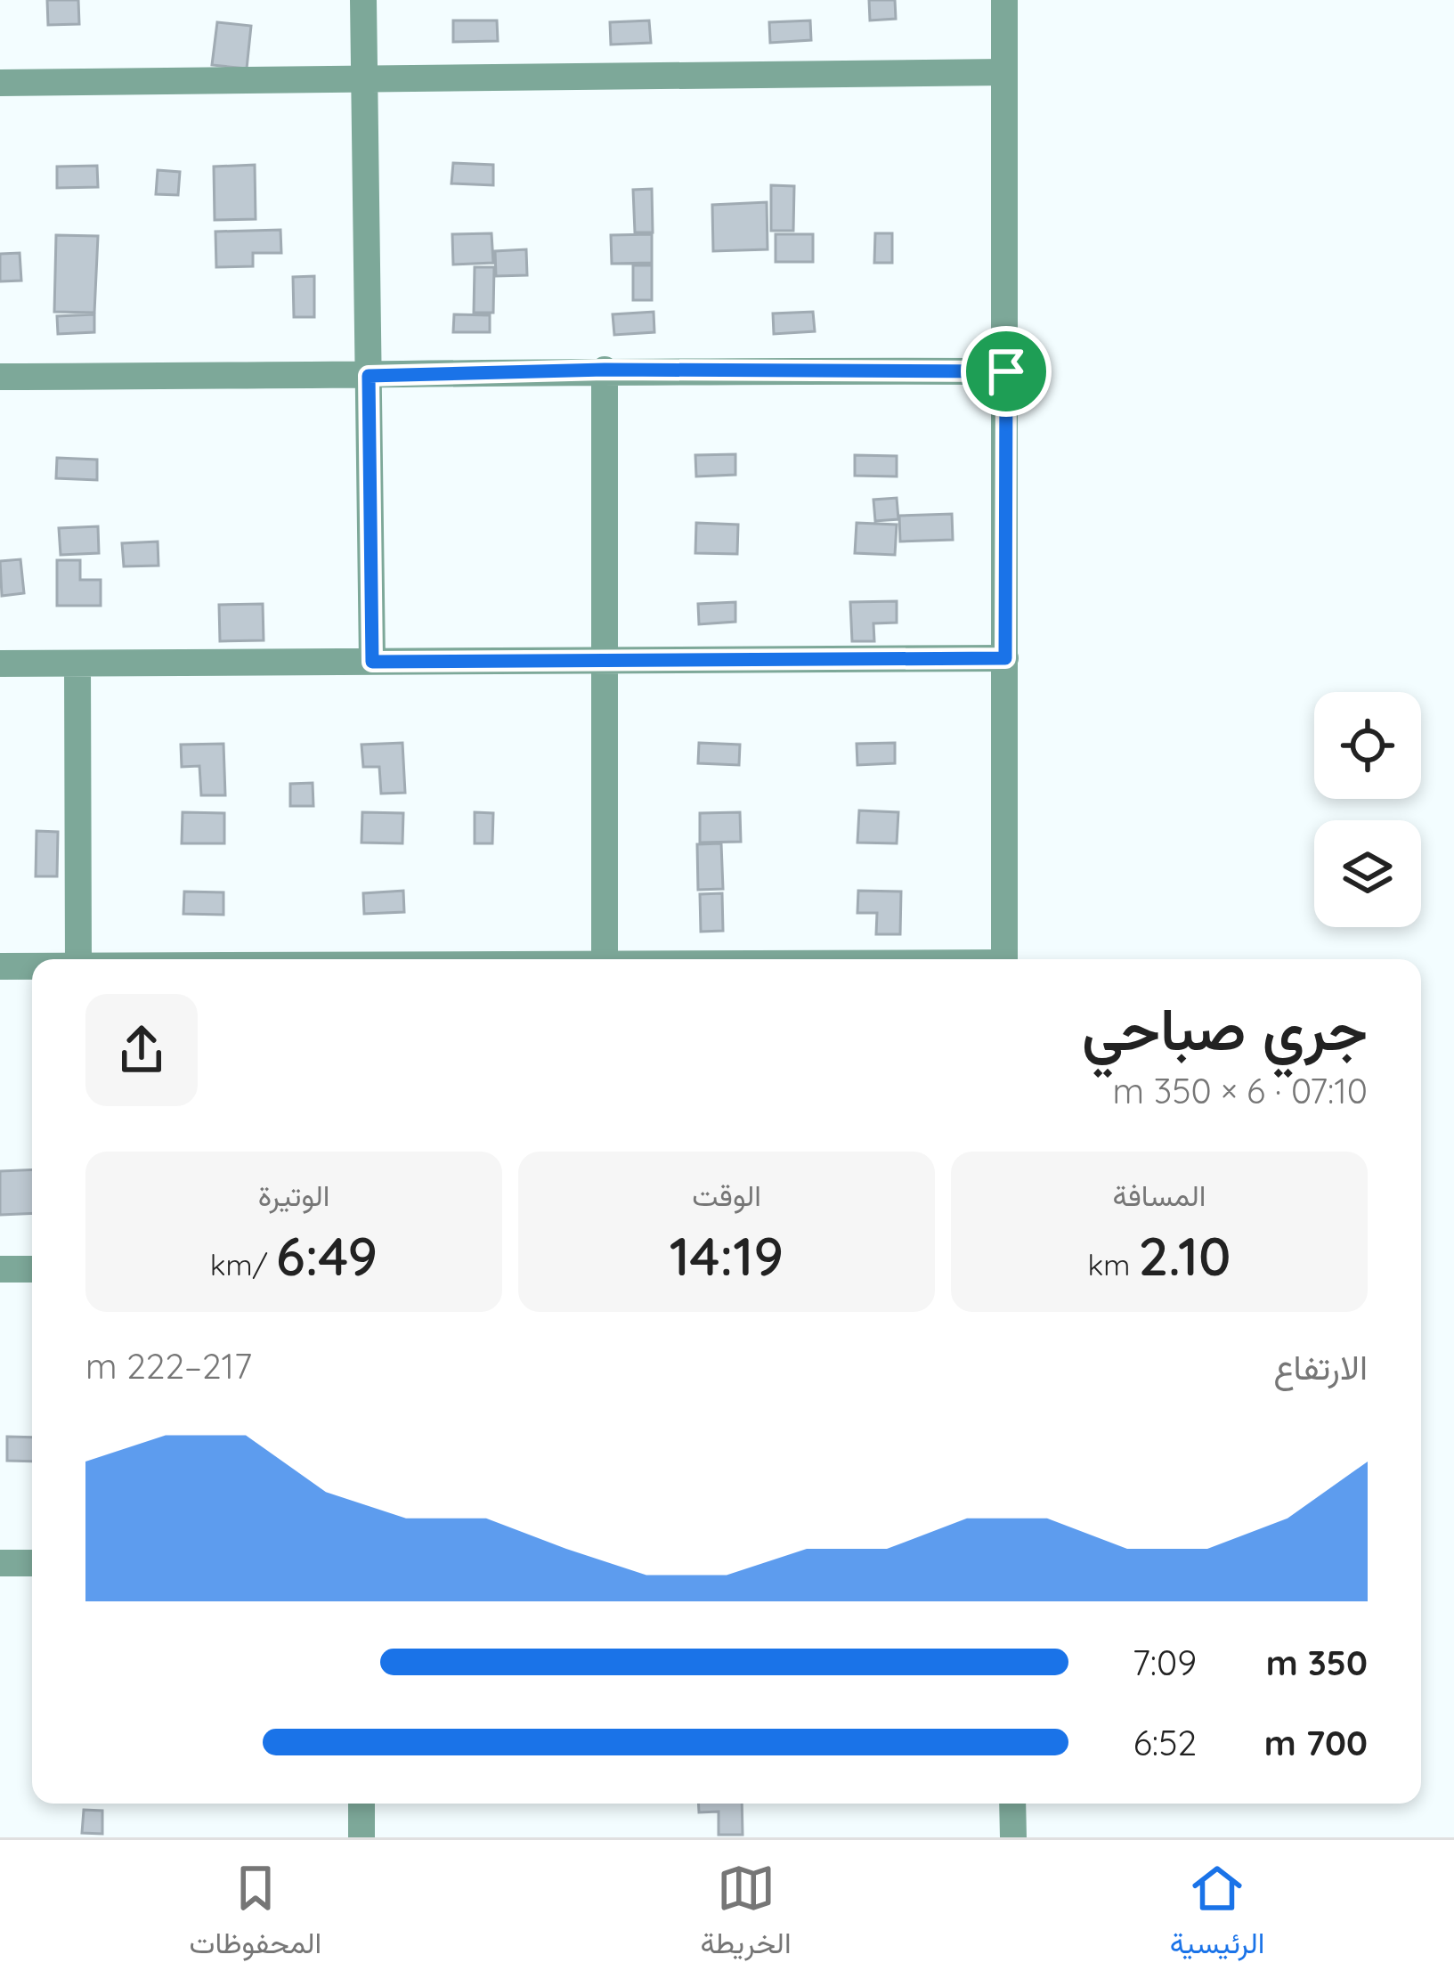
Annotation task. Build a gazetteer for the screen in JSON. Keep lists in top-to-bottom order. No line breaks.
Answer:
{"page":{"heading":["جري صباحي","07:10 · 6 × 350 m"],"stats":[["المسافة","2.10 km"],["الوقت","14:19"],["الوتيرة","6:49 /km"]],"chart":["الارتفاع","217–222 m"],"list":[{"name":"350 m","note":"7:09"},{"name":"700 m","note":"6:52"}],"tabs":["الرئيسية","الخريطة","المحفوظات"]}}
